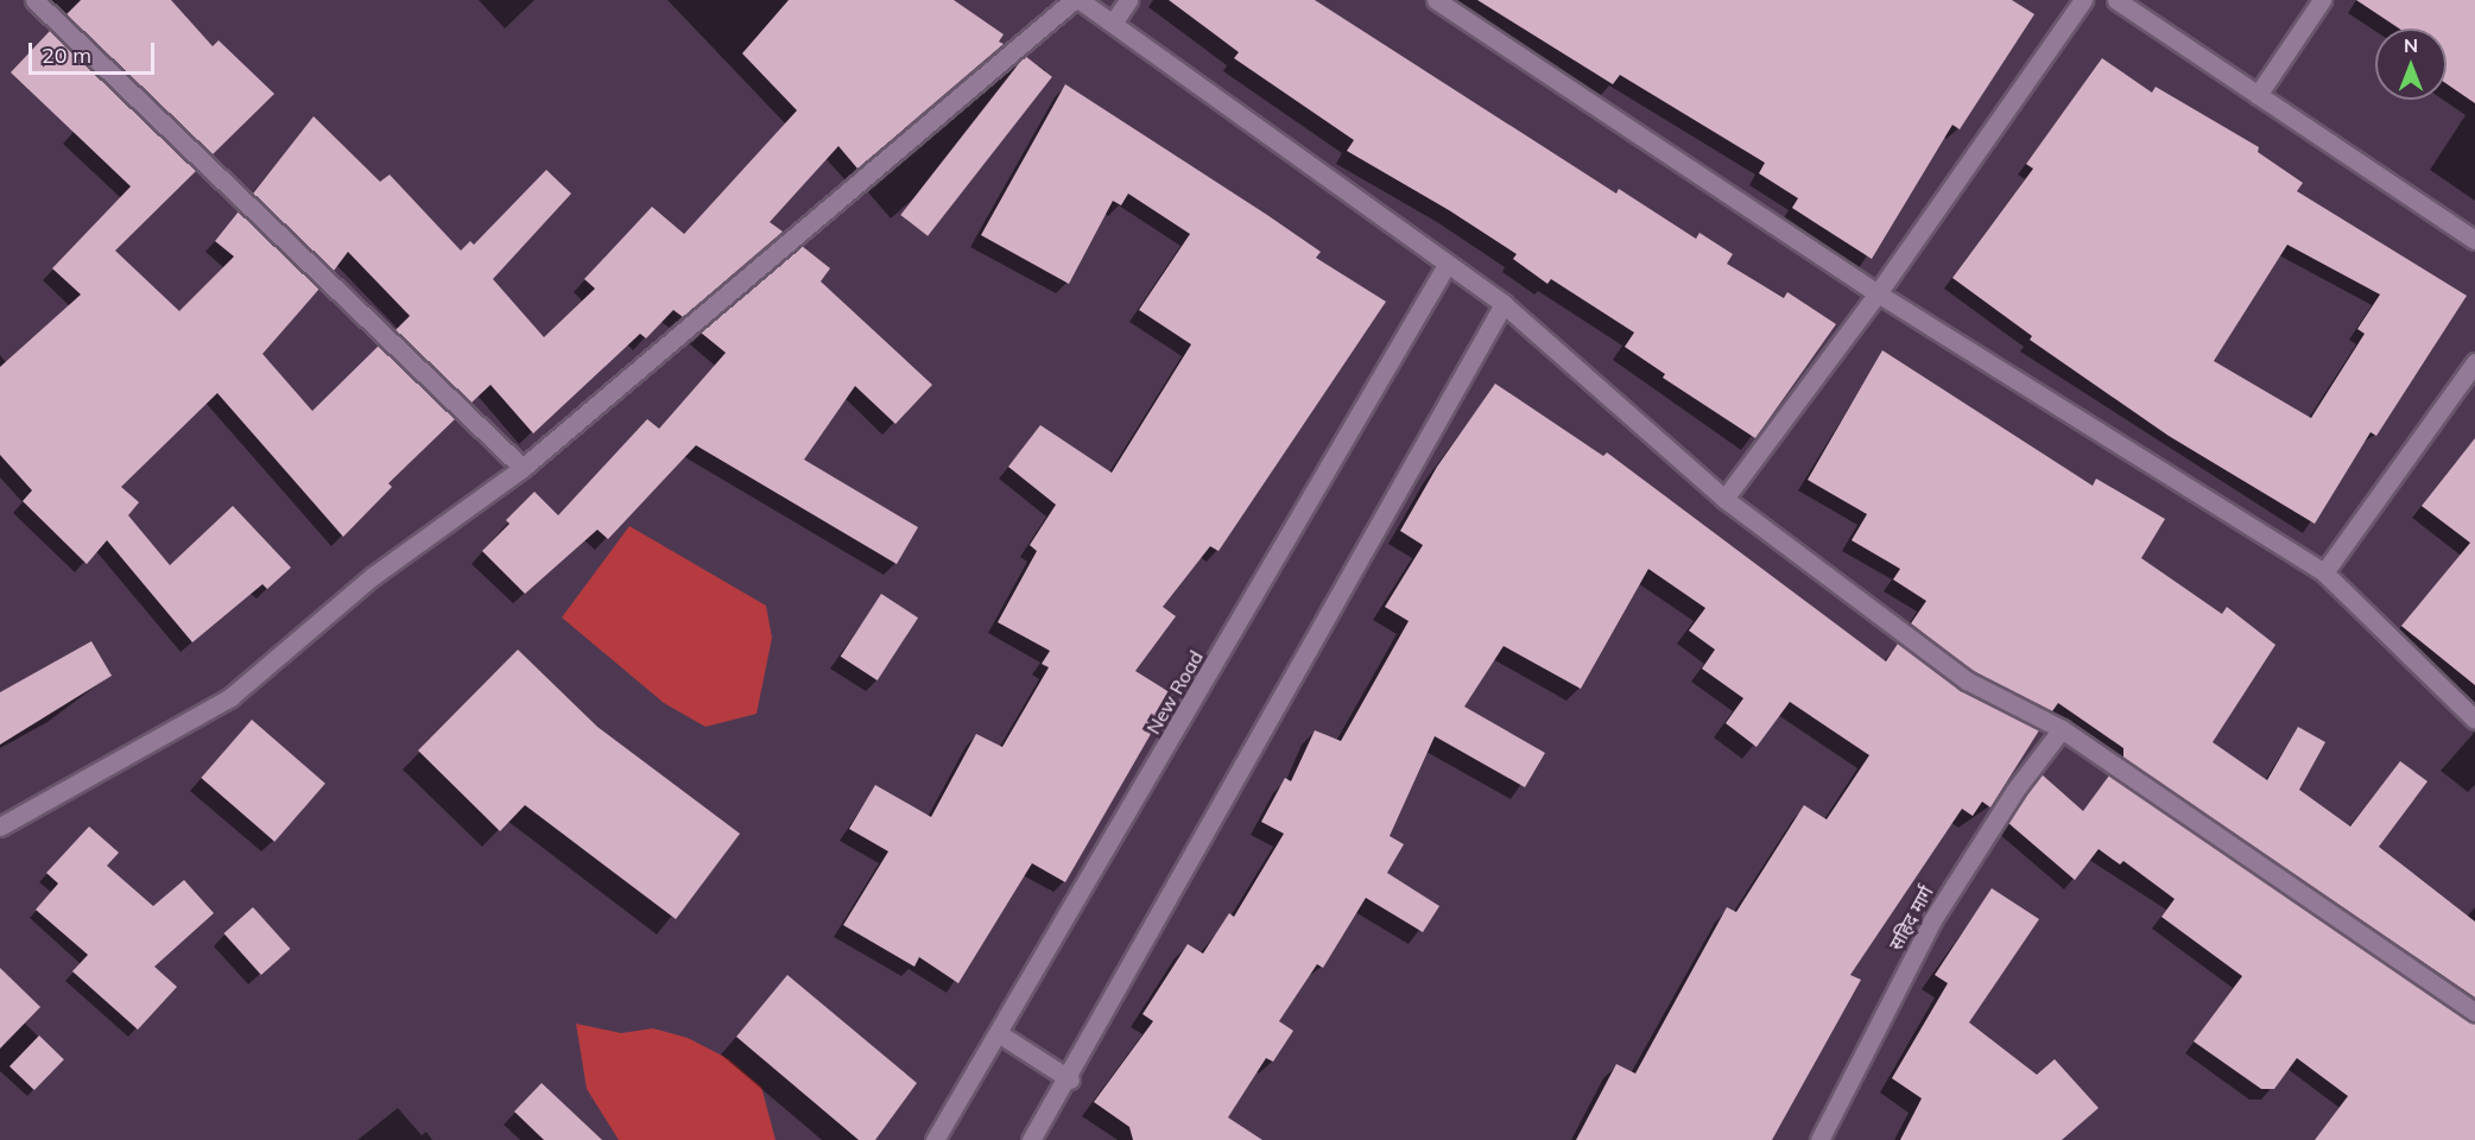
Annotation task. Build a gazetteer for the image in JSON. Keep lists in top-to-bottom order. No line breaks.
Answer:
{"streets":{"street":["New Road","सहिद मार्ग"]},"scale_bar":"20 m","north":"top"}
